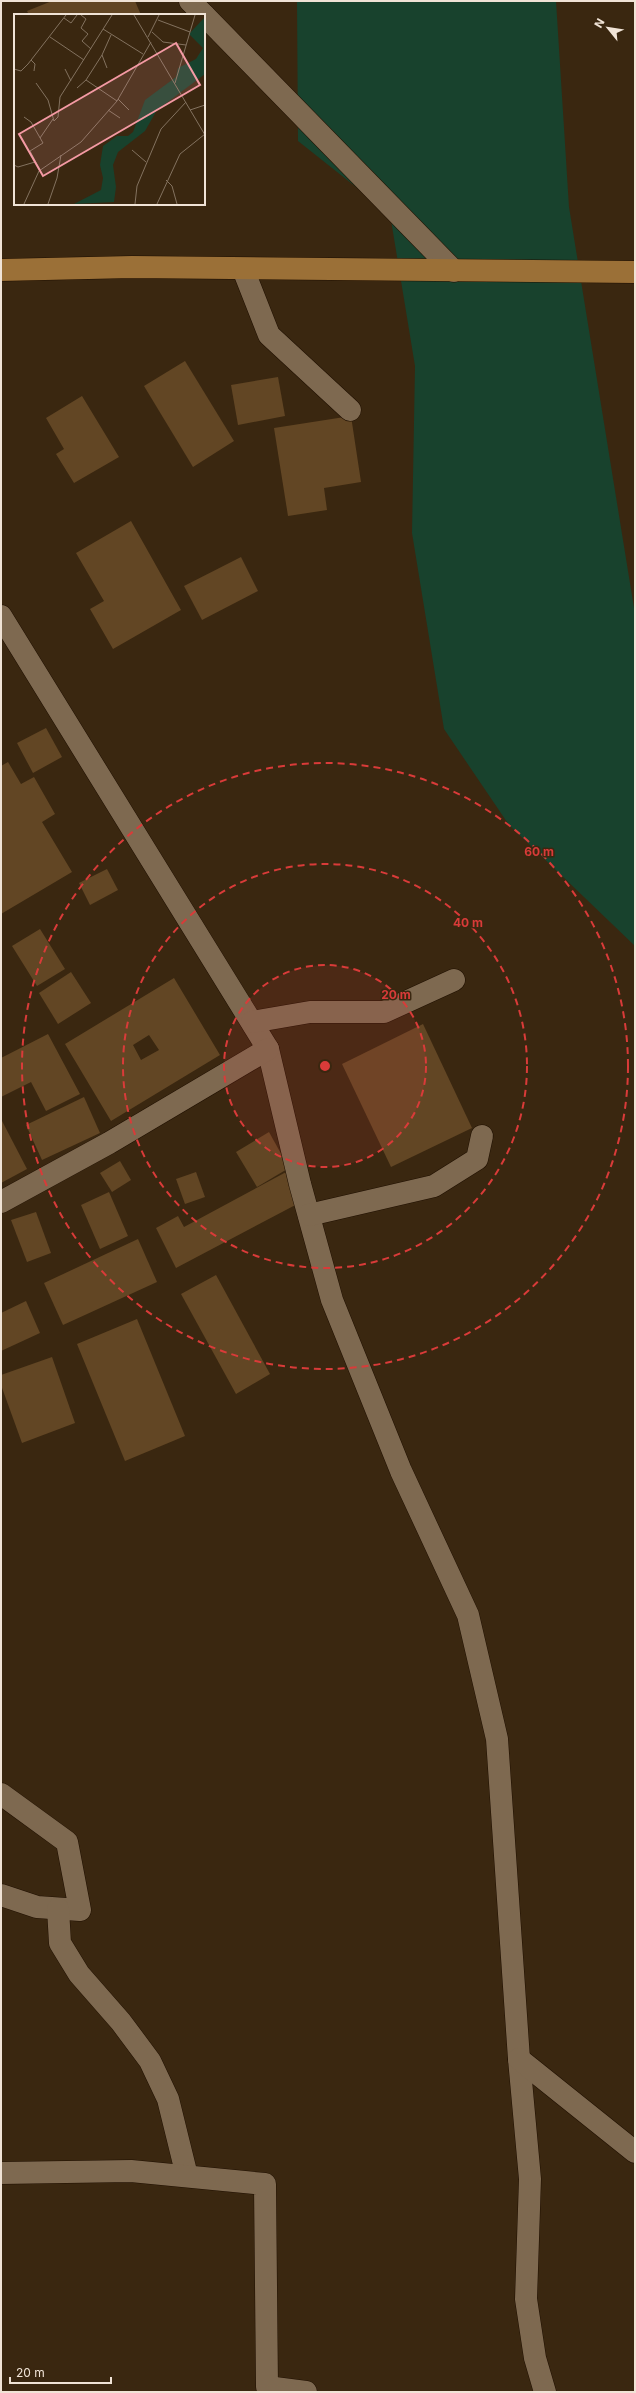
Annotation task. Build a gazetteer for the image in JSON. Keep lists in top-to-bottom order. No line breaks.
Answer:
{"scale_bar":"20 m","north":"top left","rings":["60 m","40 m","20 m"]}
